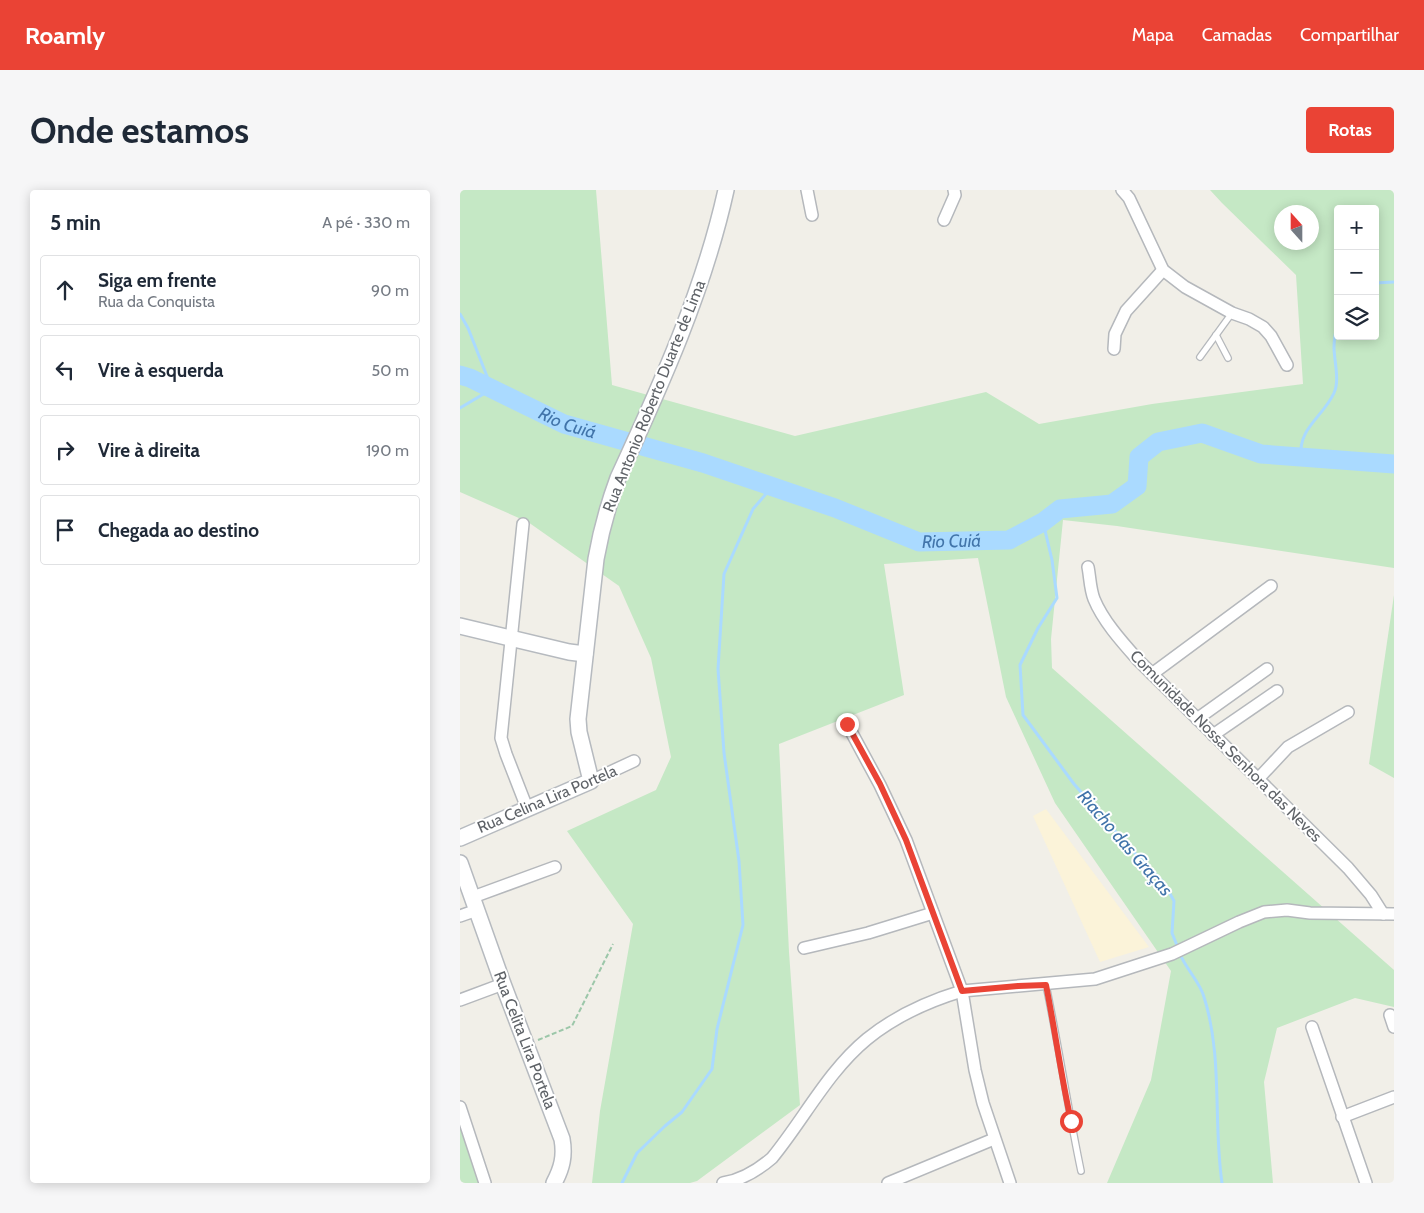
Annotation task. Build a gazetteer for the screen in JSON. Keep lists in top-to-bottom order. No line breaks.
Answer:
{"streets":{"main road":["Rua Antonio Roberto Duarte de Lima","Rua Celina Lira Portela","Rua Celita Lira Portela"],"street":["Comunidade Nossa Senhora das Neves"]},"crossings":[["Rua Antonio Roberto Duarte de Lima","Rua Celina Lira Portela"]],"water":["Rio Cuiá","Riacho das Graças"],"north":"top","page":{"header":"Roamly","nav":["Mapa","Camadas","Compartilhar"],"buttons":"Rotas","title":"Onde estamos","heading":["5 min","A pé · 330 m"],"map_buttons":["+","−"],"list":[["Siga em frente","Rua da Conquista","90 m"],["Vire à esquerda","50 m"],["Vire à direita","190 m"],"Chegada ao destino"]}}
